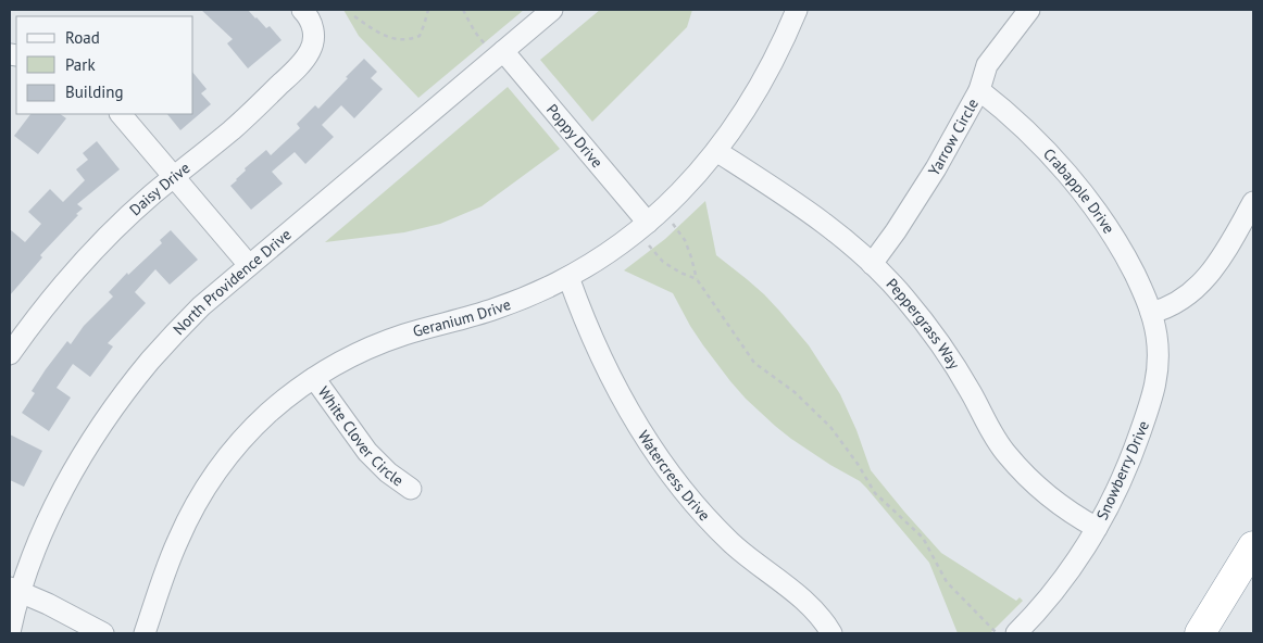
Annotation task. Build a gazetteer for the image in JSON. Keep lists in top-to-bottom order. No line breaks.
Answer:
{"streets":{"street":["Poppy Drive","Yarrow Circle","Daisy Drive","Crabapple Drive","North Providence Drive","Geranium Drive","Peppergrass Way","White Clover Circle","Snowberry Drive","Watercress Drive"]},"crossings":[["Poppy Drive","North Providence Drive"],["Poppy Drive","Geranium Drive"],["Yarrow Circle","Crabapple Drive"],["Yarrow Circle","Peppergrass Way"],["Crabapple Drive","Snowberry Drive"],["Geranium Drive","Peppergrass Way"],["Geranium Drive","White Clover Circle"],["Geranium Drive","Watercress Drive"],["Peppergrass Way","Snowberry Drive"]],"legend":["Road","Park","Building"]}
